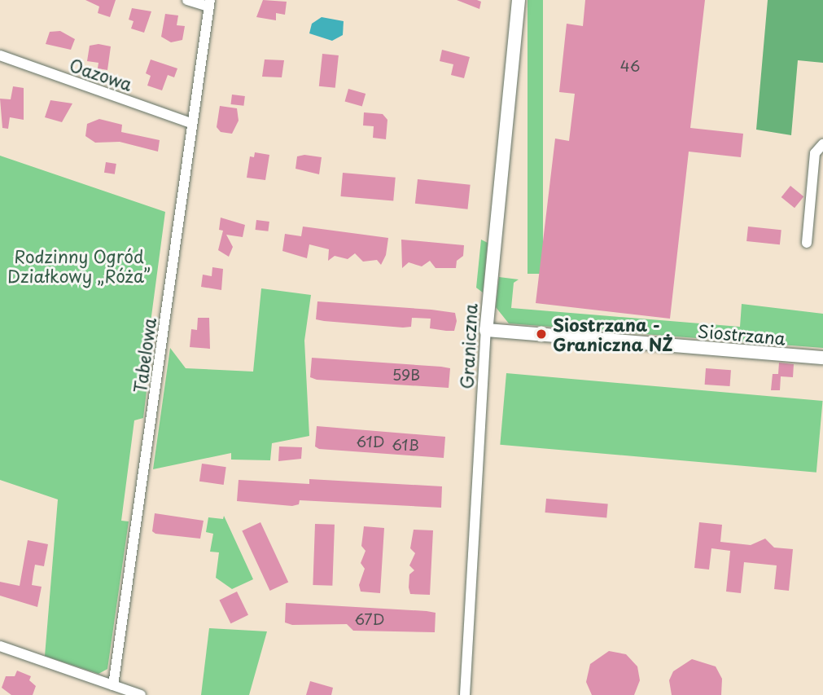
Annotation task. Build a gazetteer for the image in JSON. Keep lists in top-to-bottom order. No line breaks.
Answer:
{"streets":{"street":["Oazowa","Siostrzana","Graniczna","Tabelowa"]},"crossings":[["Oazowa","Tabelowa"],["Siostrzana","Graniczna"]],"parks":["Rodzinny Ogród Działkowy „Róża”"],"places":["Siostrzana - Graniczna NŻ"],"house_numbers":["46","59B","61D","61B","67D"]}
